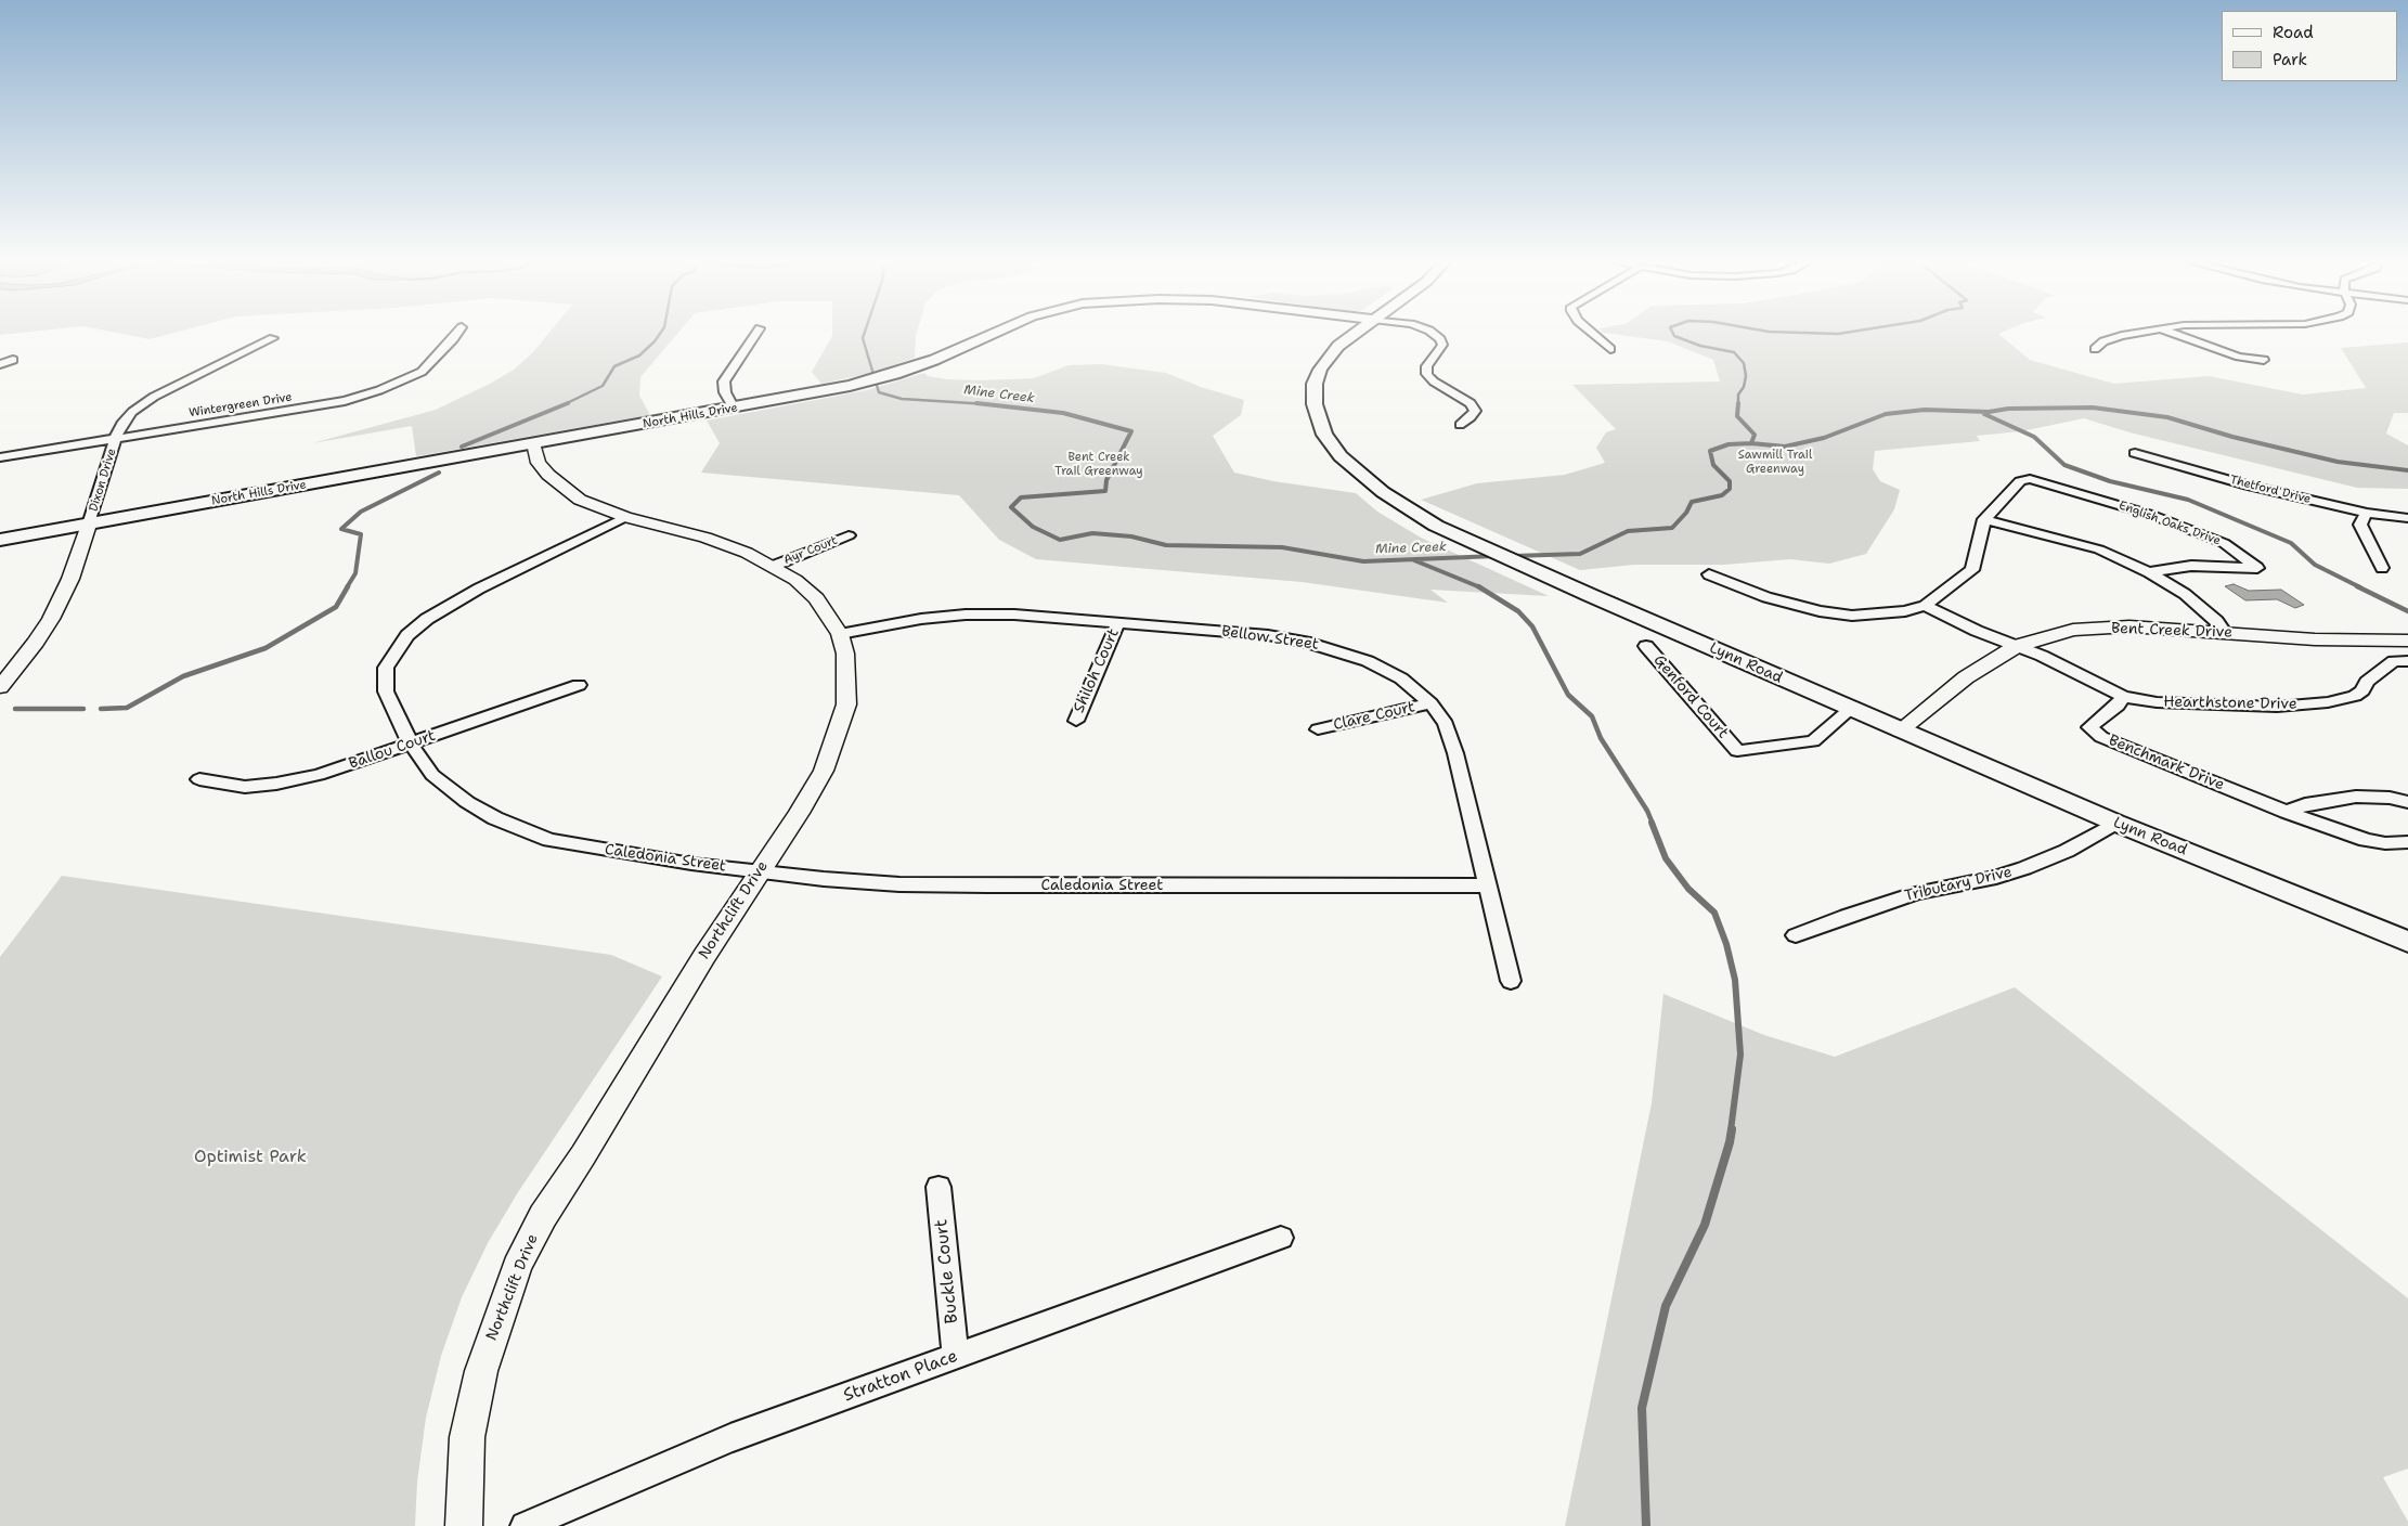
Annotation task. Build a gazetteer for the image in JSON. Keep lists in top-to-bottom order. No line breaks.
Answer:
{"streets":{"main road":["North Hills Drive","Lynn Road"],"street":["Wintergreen Drive","Dixon Drive","Thetford Drive","English Oaks Drive","Ayr Court","Bent Creek Drive","Bellow Street","Shiloh Court","Genford Court","Hearthstone Drive","Clare Court","Ballou Court","Benchmark Drive","Caledonia Street","Tributary Drive","Northclift Drive","Buckle Court","Stratton Place"]},"crossings":[["Wintergreen Drive","Dixon Drive"],["North Hills Drive","Dixon Drive"],["North Hills Drive","Northclift Drive"],["Ayr Court","Northclift Drive"],["Bent Creek Drive","Lynn Road"],["Bent Creek Drive","Hearthstone Drive"],["Bellow Street","Shiloh Court"],["Bellow Street","Clare Court"],["Bellow Street","Caledonia Street"],["Bellow Street","Northclift Drive"],["Lynn Road","Genford Court"],["Lynn Road","Tributary Drive"],["Hearthstone Drive","Benchmark Drive"],["Ballou Court","Caledonia Street"],["Caledonia Street","Northclift Drive"],["Buckle Court","Stratton Place"]],"water":["Mine Creek"],"parks":["Sawmill Trail Greenway","Bent Creek Trail Greenway","Optimist Park"],"legend":["Road","Park"]}
